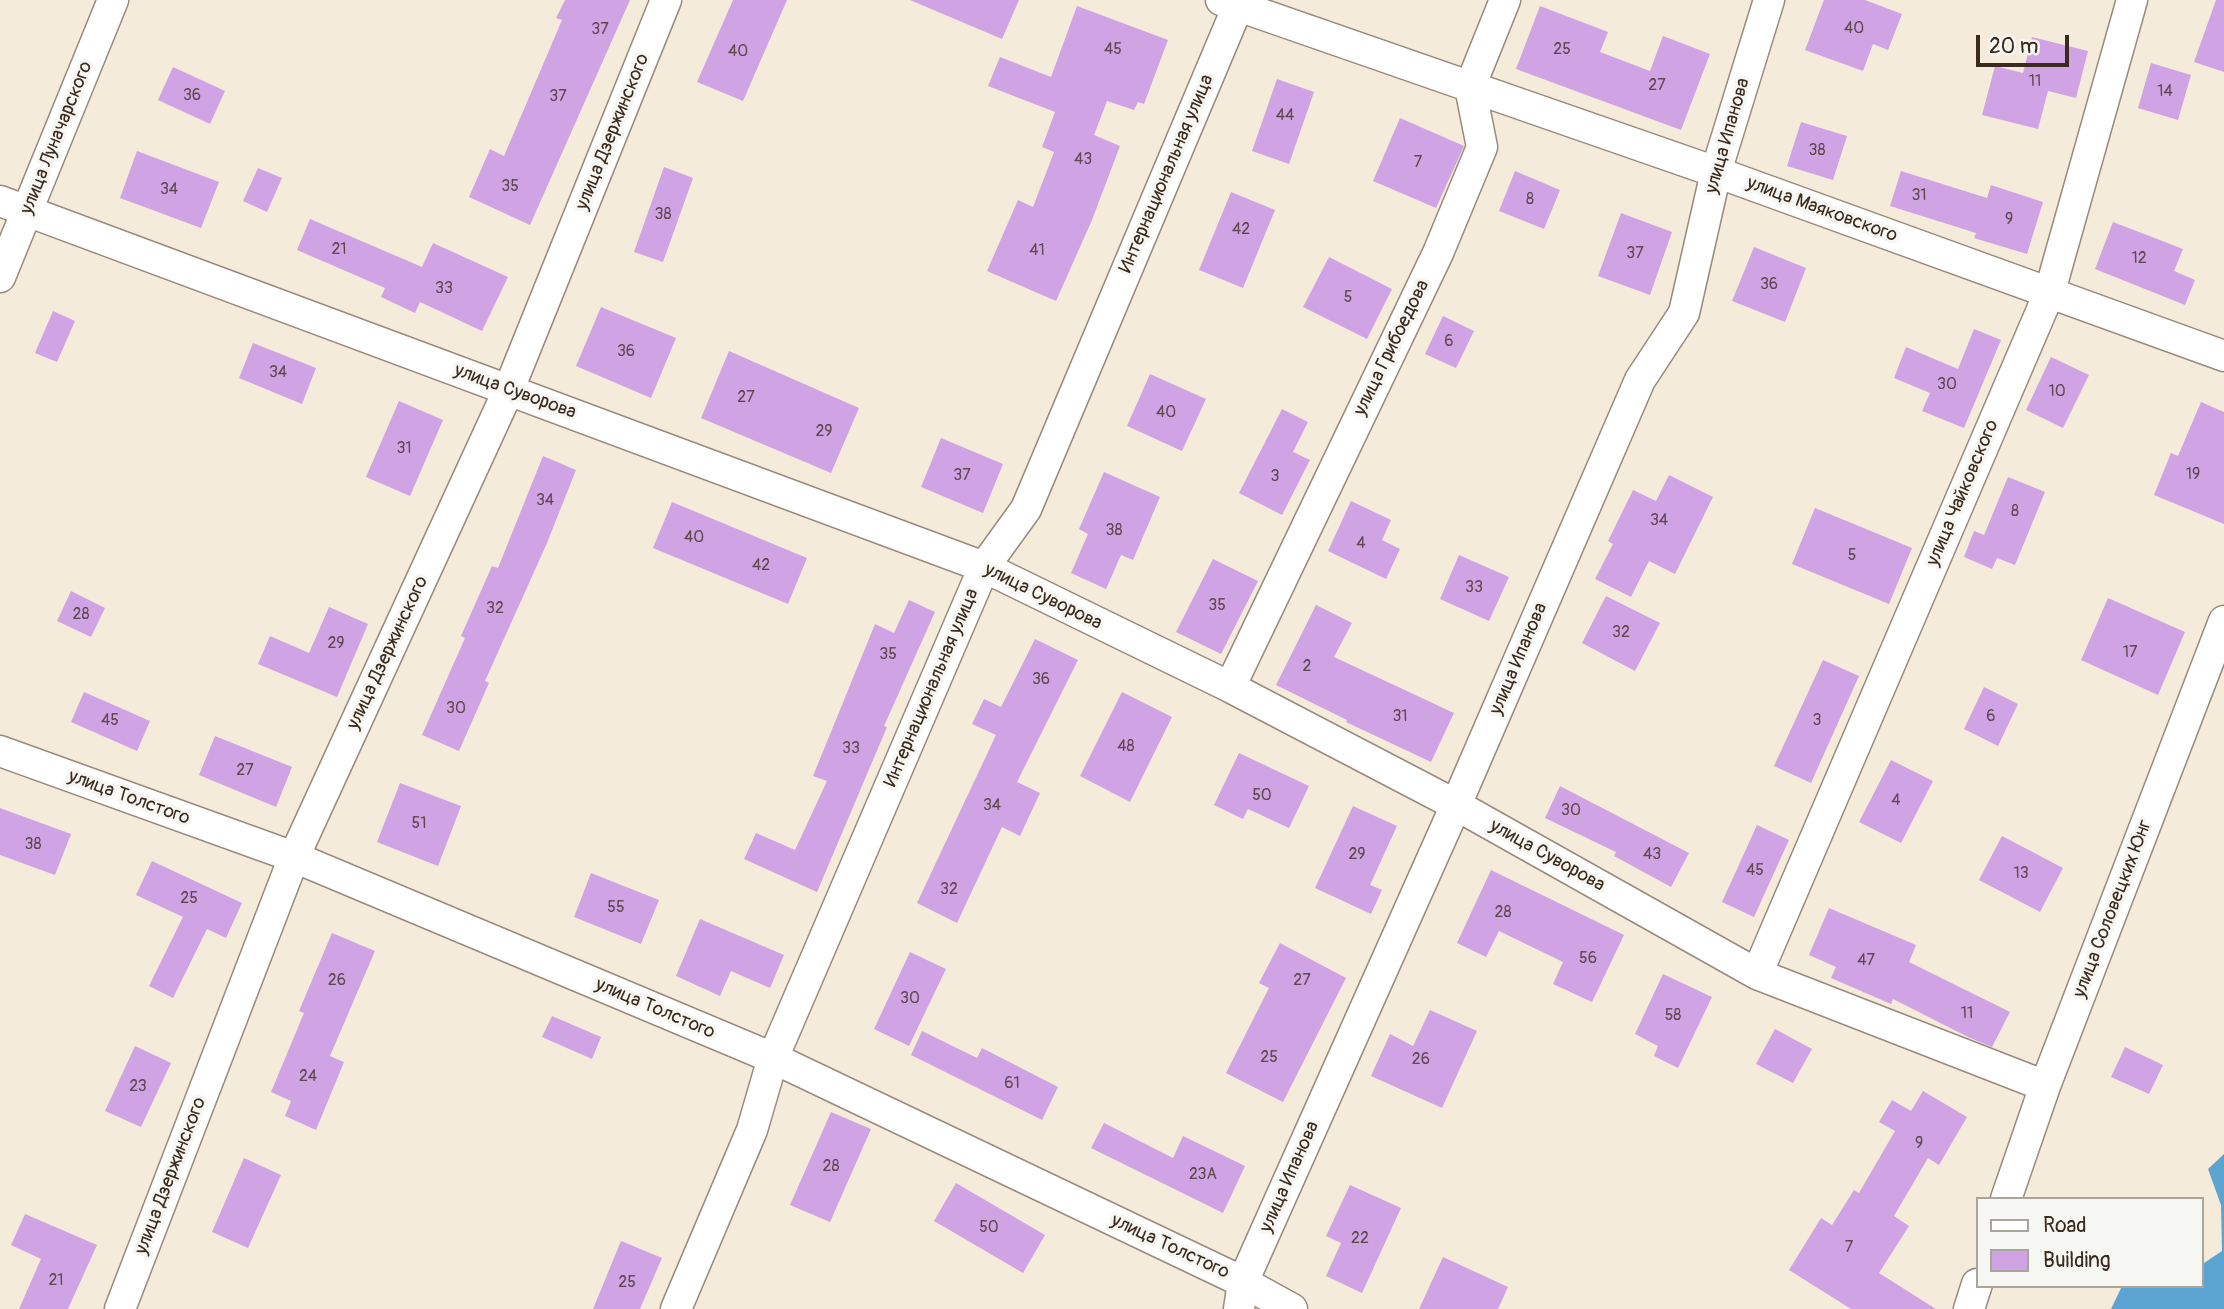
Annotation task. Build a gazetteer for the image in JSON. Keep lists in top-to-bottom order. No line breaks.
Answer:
{"streets":{"street":["улица Дзержинского","улица Ипанова","улица Луначарского","Интернациональная улица","улица Маяковского","улица Грибоедова","улица Суворова","улица Чайковского","улица Толстого","улица Соловецких Юнг"]},"crossings":[["улица Дзержинского","улица Суворова"],["улица Дзержинского","улица Толстого"],["улица Ипанова","улица Маяковского"],["улица Ипанова","улица Суворова"],["улица Ипанова","улица Толстого"],["улица Луначарского","улица Суворова"],["Интернациональная улица","улица Маяковского"],["Интернациональная улица","улица Суворова"],["Интернациональная улица","улица Толстого"],["улица Маяковского","улица Грибоедова"],["улица Маяковского","улица Чайковского"],["улица Грибоедова","улица Суворова"],["улица Суворова","улица Чайковского"],["улица Суворова","улица Соловецких Юнг"]],"house_numbers":["40","37","45","25","40","11","27","14","36","37","44","38","43","7","35","34","31","8","38","9","42","21","41","37","12","36","33","5","6","36","34","30","10","27","40","29","31","19","37","3","34","8","34","38","40","4","5","42","33","35","32","28","32","29","17","35","2","36","30","31","6","45","3","48","33","27","50","4","34","30","51","38","29","43","45","13","32","25","55","28","56","47","26","27","30","11","58","25","26","24","61","23","9","28","23А","50","22","7","21","25"],"legend":["Road","Building"],"scale_bar":"20 m"}
